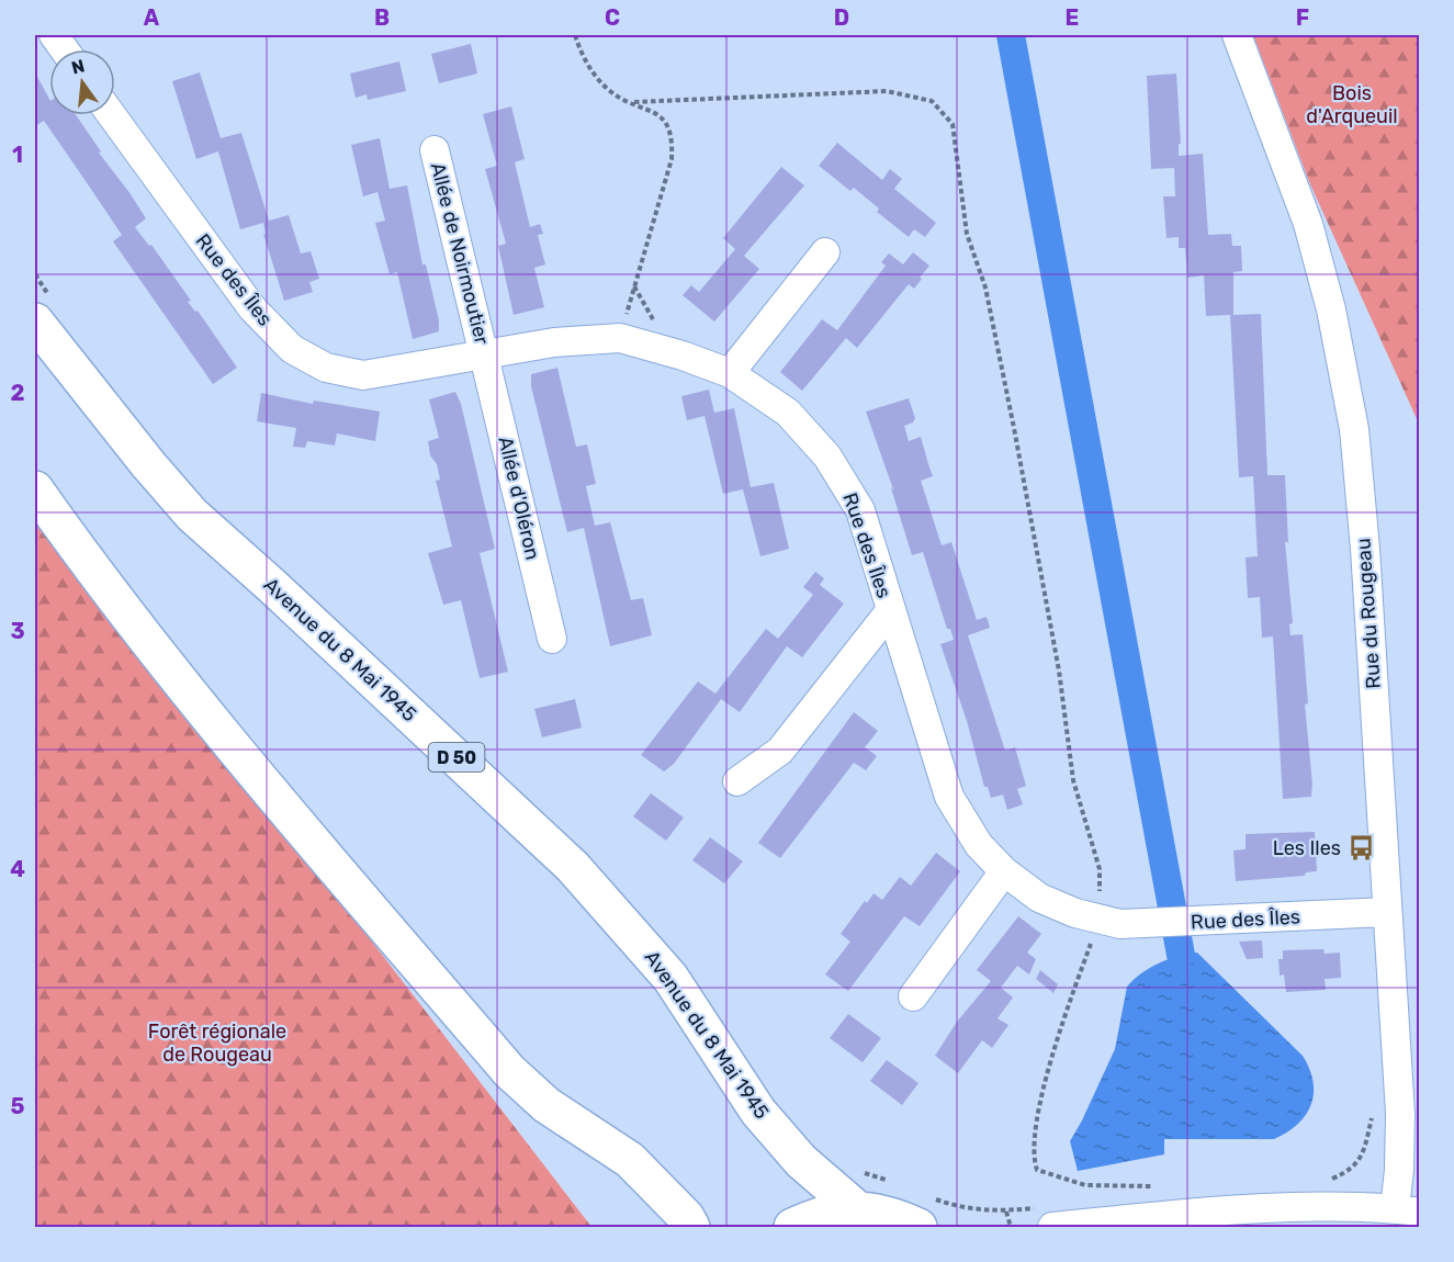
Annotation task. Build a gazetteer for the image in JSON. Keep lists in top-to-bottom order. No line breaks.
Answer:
{"streets":{"main road":["Avenue du 8 Mai 1945","D 50"],"street":["Allée de Noirmoutier","Rue des Îles","Allée d'Oléron","Rue du Rougeau"]},"crossings":[["Allée de Noirmoutier","Rue des Îles"],["Allée de Noirmoutier","Allée d'Oléron"],["Rue des Îles","Allée d'Oléron"],["Rue des Îles","Rue du Rougeau"]],"parks":["Bois d'Arqueuil","Forêt régionale de Rougeau"],"places":{"bus stop":["Les Iles"]},"north":"top","grid":{"columns":["A","B","C","D","E","F"],"rows":["1","2","3","4","5"]}}
